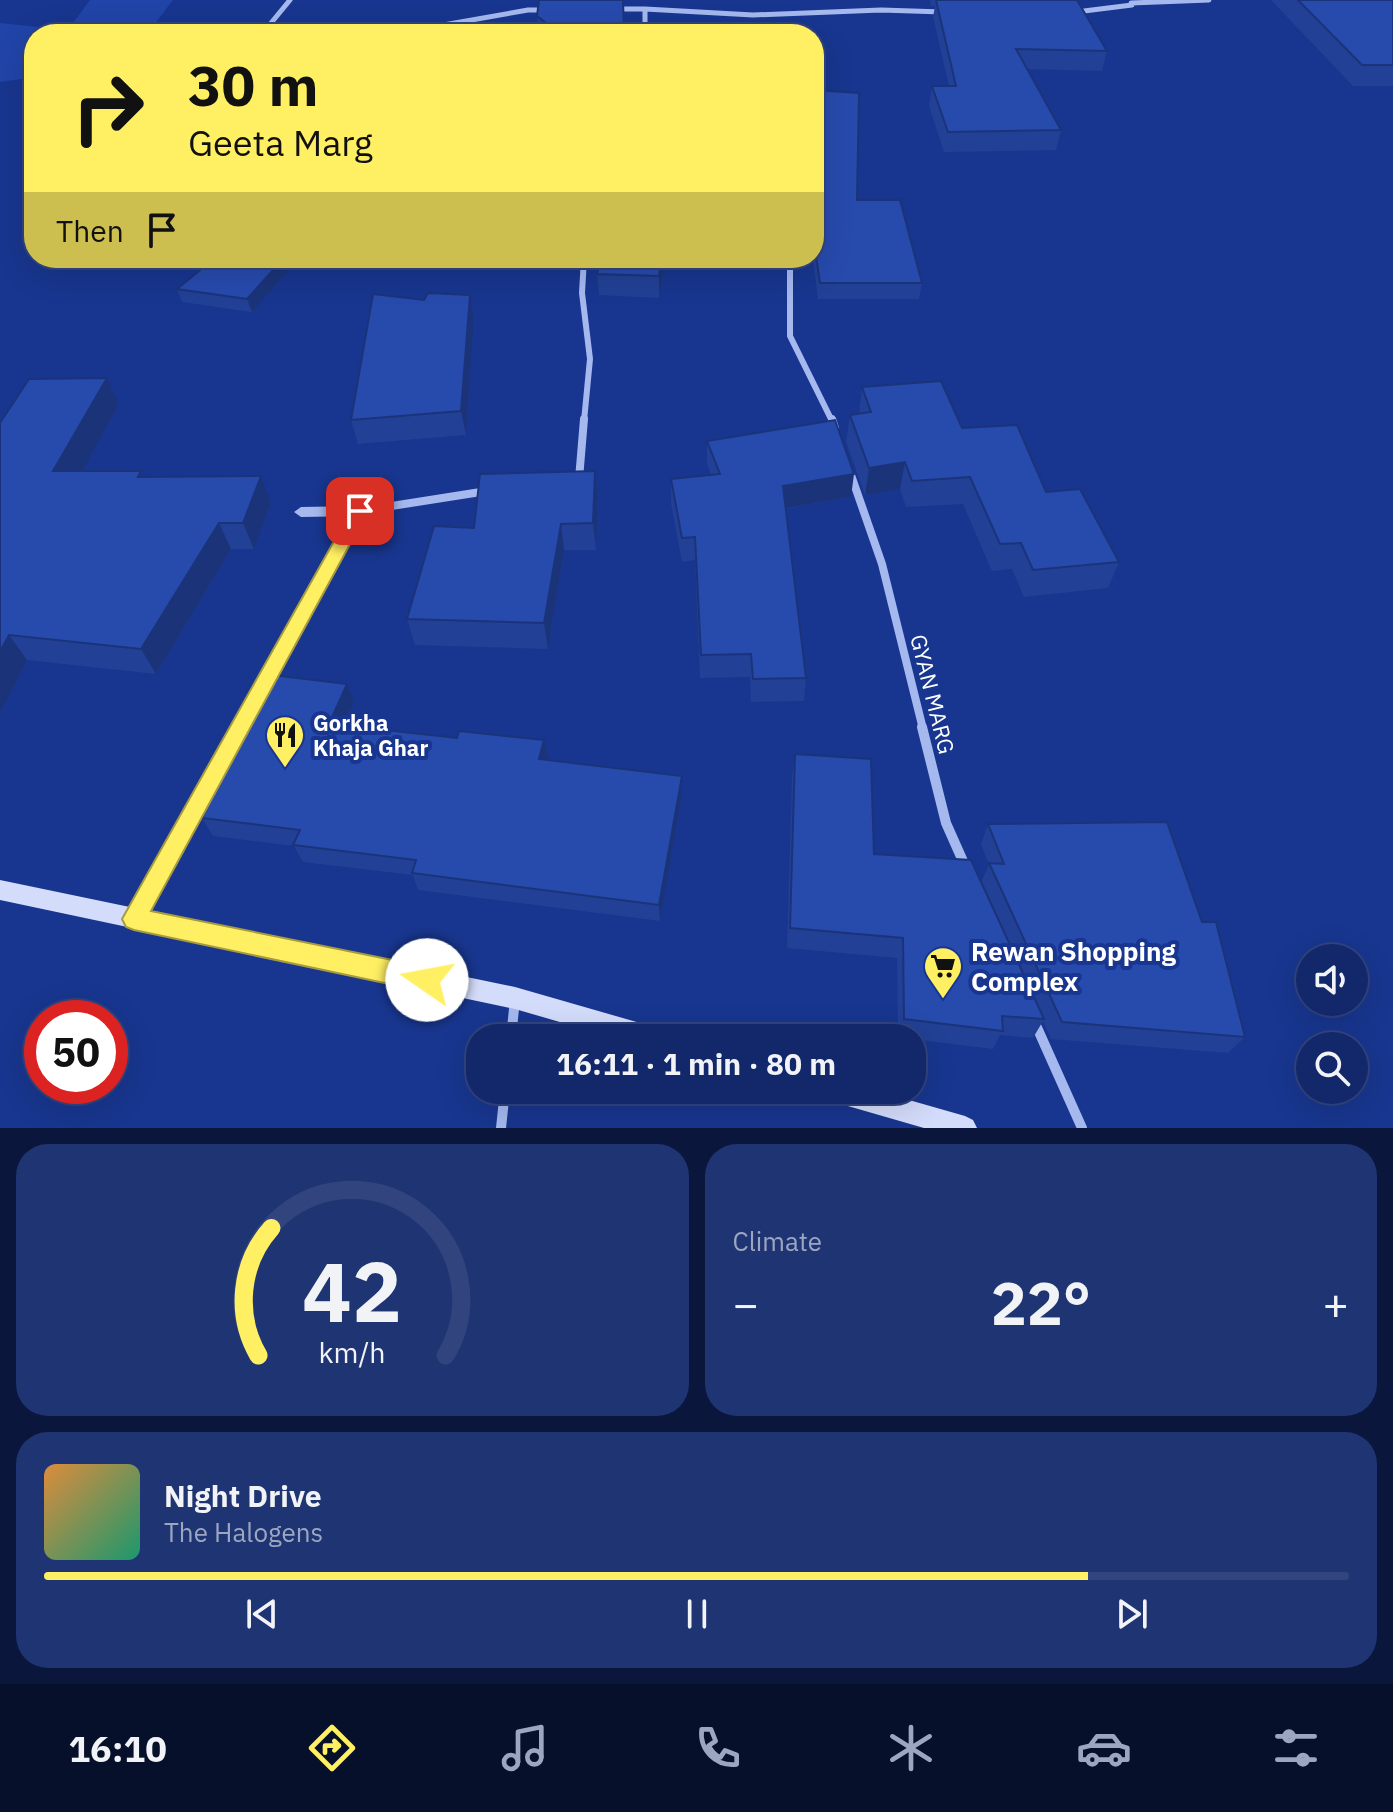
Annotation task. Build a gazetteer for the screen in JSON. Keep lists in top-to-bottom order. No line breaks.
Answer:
{"streets":{"street":["GYAN MARG"]},"places":{"restaurant":["Gorkha Khaja Ghar"],"supermarket":["Rewan Shopping Complex"]},"page":{"turn":["30 m","Geeta Marg"],"then":"Then","limit":"50","trip":"16:11 · 1 min · 80 m","tile":"Climate","heat":["−","22°","+"],"song":["Night Drive","The Halogens"],"tabs":"16:10","gauge":["42","km/h"]}}
